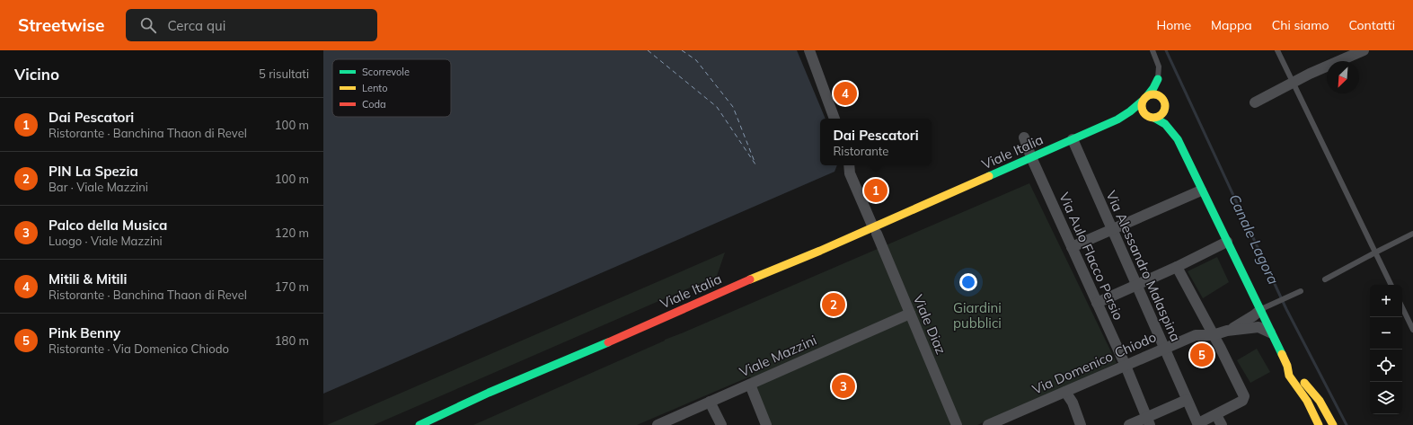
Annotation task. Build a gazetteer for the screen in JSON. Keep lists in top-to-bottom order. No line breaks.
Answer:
{"streets":{"main road":["Viale Italia"],"street":["Via Aulo Flacco Persio","Via Alessandro Malaspina","Viale Diaz","Viale Mazzini","Via Domenico Chiodo"]},"crossings":[["Viale Italia","Via Aulo Flacco Persio"],["Viale Italia","Via Alessandro Malaspina"],["Viale Italia","Viale Diaz"],["Via Aulo Flacco Persio","Via Domenico Chiodo"],["Via Alessandro Malaspina","Via Domenico Chiodo"],["Viale Diaz","Viale Mazzini"]],"water":["Canale Lagora"],"parks":["Giardini pubblici"],"legend":["Scorrevole","Lento","Coda"],"north":"bottom left","page":{"header":"Streetwise","search":"Cerca qui","nav":["Home","Mappa","Chi siamo","Contatti"],"heading":["Vicino","5 risultati"],"pins":["4","1","2","5","3"],"list":[{"mark":"1","name":"Dai Pescatori","note":"Ristorante · Banchina Thaon di Revel","value":"100 m"},{"mark":"2","name":"PIN La Spezia","note":"Bar · Viale Mazzini","value":"100 m"},{"mark":"3","name":"Palco della Musica","note":"Luogo · Viale Mazzini","value":"120 m"},{"mark":"4","name":"Mitili & Mitili","note":"Ristorante · Banchina Thaon di Revel","value":"170 m"},{"mark":"5","name":"Pink Benny","note":"Ristorante · Via Domenico Chiodo","value":"180 m"}],"popup":["Dai Pescatori","Ristorante"],"map_buttons":["+","−"]}}
